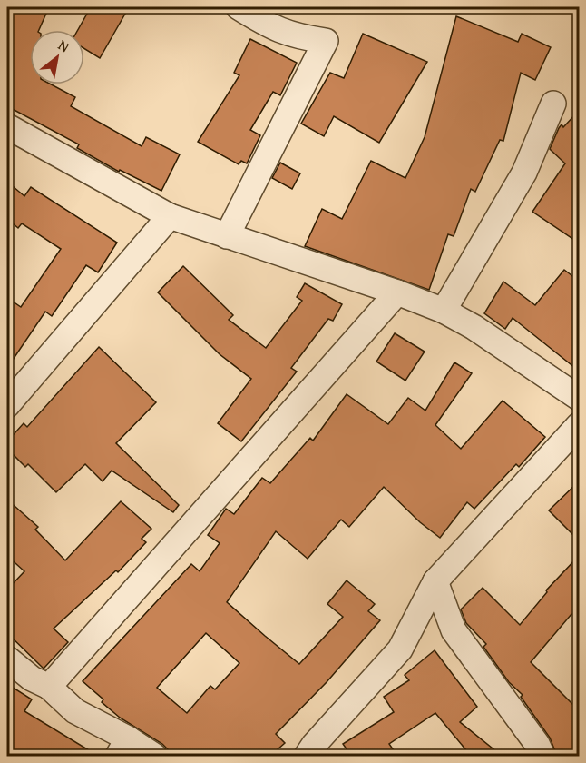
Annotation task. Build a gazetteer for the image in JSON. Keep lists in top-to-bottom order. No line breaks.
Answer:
{"north":"top right"}
